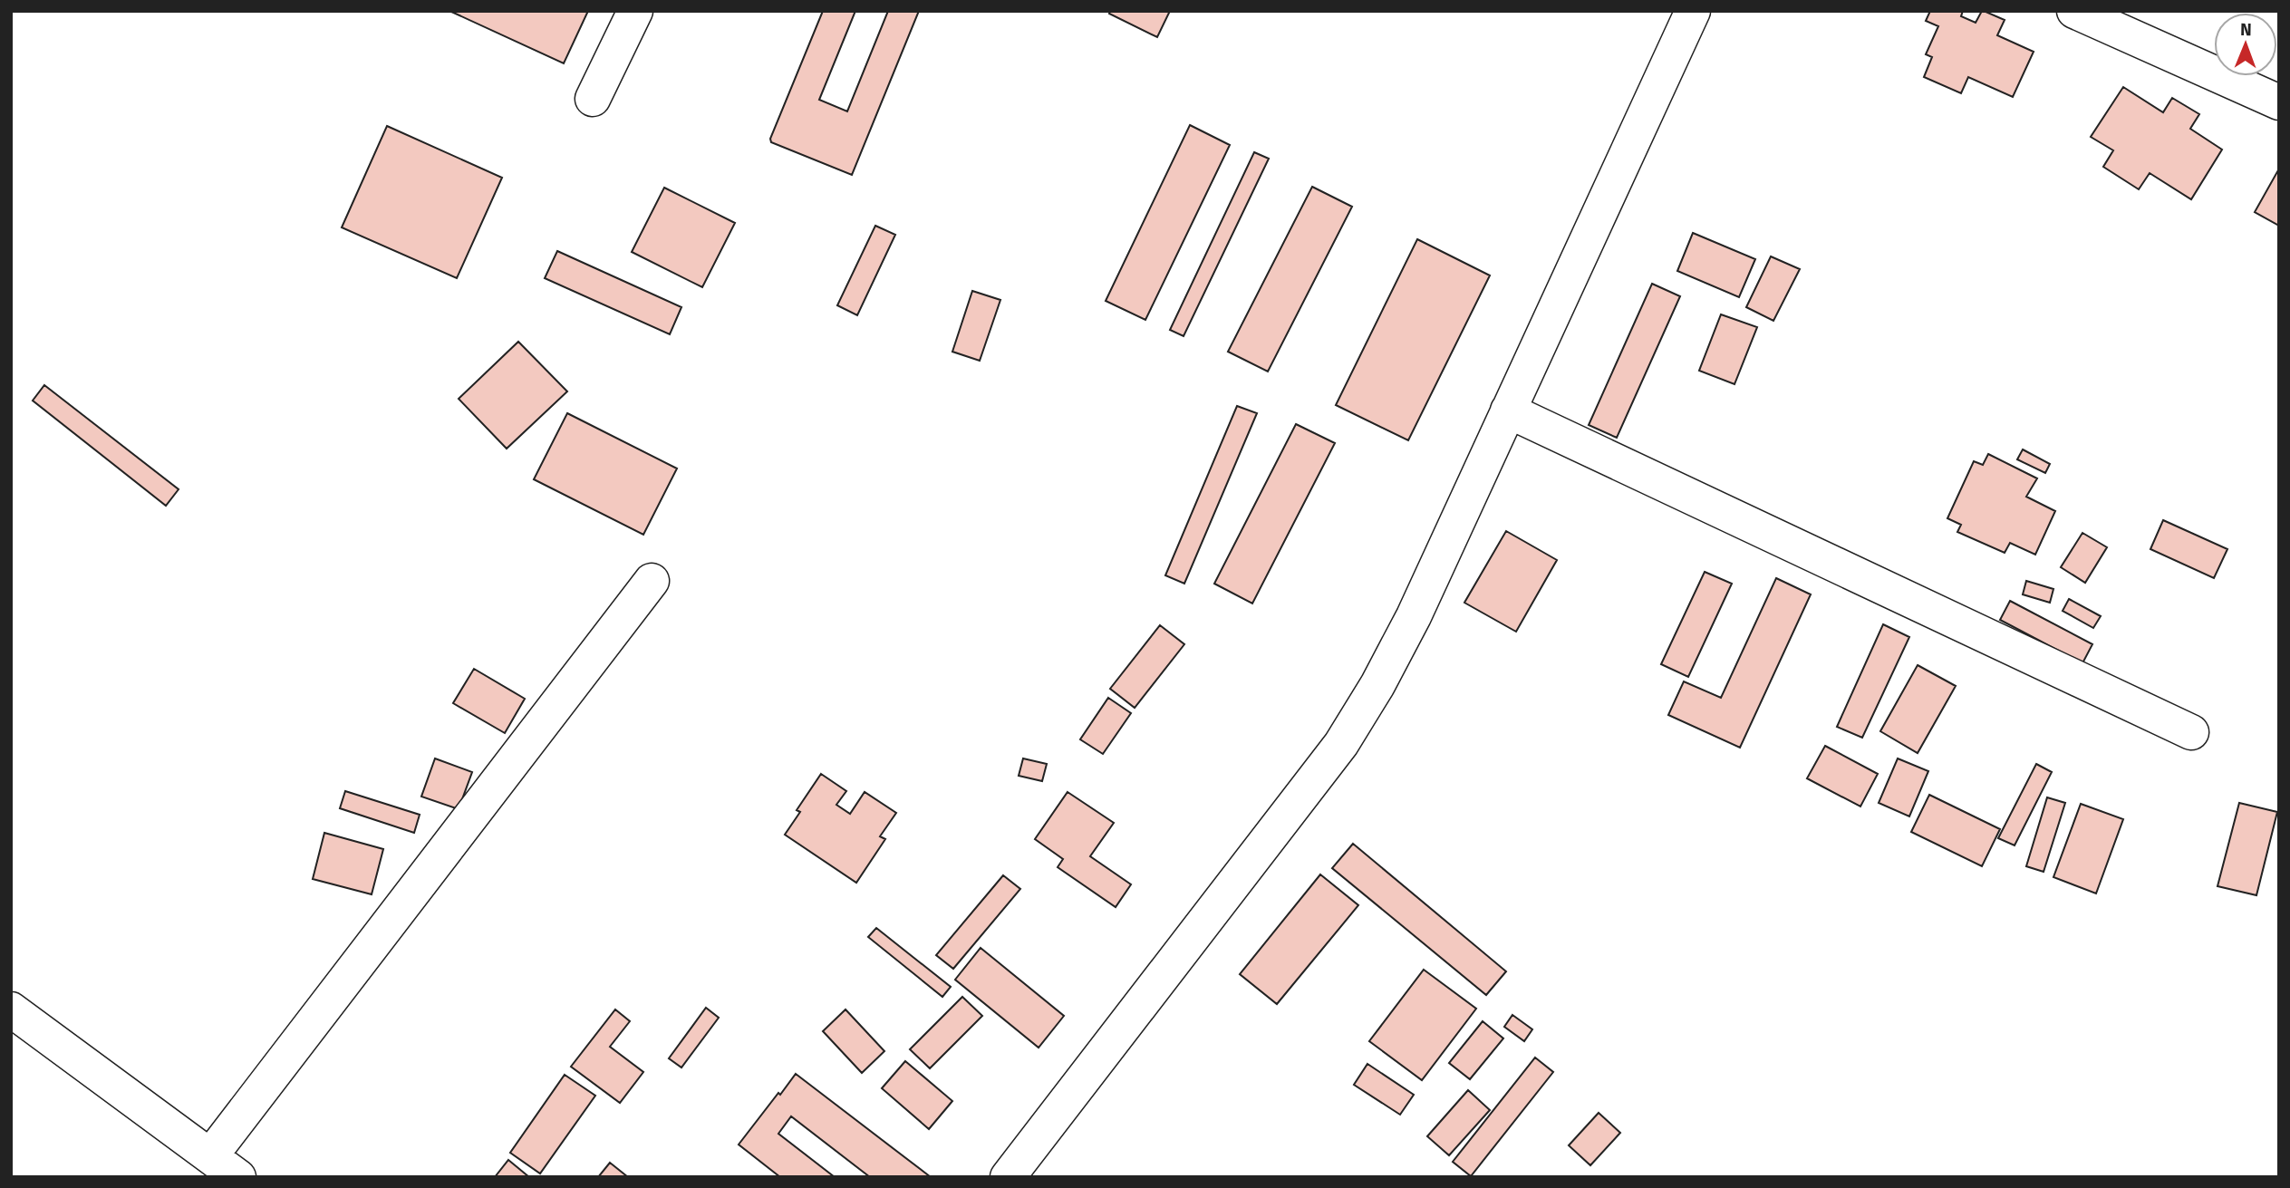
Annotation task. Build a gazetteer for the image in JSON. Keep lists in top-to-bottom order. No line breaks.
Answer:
{"north":"top"}
